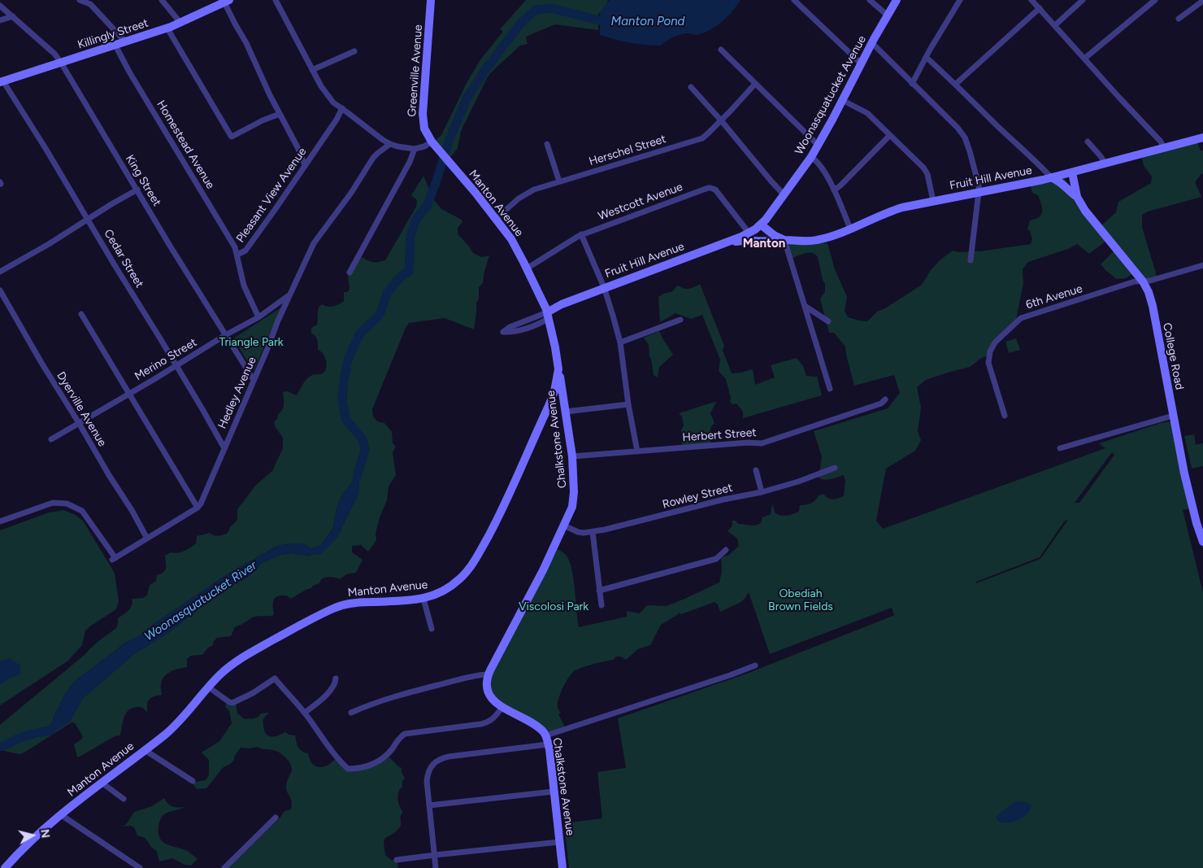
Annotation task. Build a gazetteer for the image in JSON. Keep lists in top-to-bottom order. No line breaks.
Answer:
{"streets":{"main road":["Killingly Street","Greenville Avenue","Woonasquatucket Avenue","Fruit Hill Avenue","Manton Avenue","College Road","Chalkstone Avenue"],"street":["Homestead Avenue","Herschel Street","King Street","Pleasant View Avenue","Westcott Avenue","Cedar Street","6th Avenue","Merino Street","Hedley Avenue","Dyerville Avenue","Herbert Street","Rowley Street"]},"crossings":[["Killingly Street","Homestead Avenue"],["Killingly Street","King Street"],["Killingly Street","Cedar Street"],["Greenville Avenue","Manton Avenue"],["Woonasquatucket Avenue","Fruit Hill Avenue"],["Woonasquatucket Avenue","Westcott Avenue"],["Homestead Avenue","Pleasant View Avenue"],["Herschel Street","Manton Avenue"],["Fruit Hill Avenue","Westcott Avenue"],["Fruit Hill Avenue","Manton Avenue"],["Fruit Hill Avenue","College Road"],["King Street","Merino Street"],["King Street","Hedley Avenue"],["Pleasant View Avenue","Merino Street"],["Westcott Avenue","Manton Avenue"],["Manton Avenue","Chalkstone Avenue"],["Cedar Street","Merino Street"],["Cedar Street","Hedley Avenue"],["6th Avenue","College Road"],["Merino Street","Hedley Avenue"],["Merino Street","Dyerville Avenue"],["Hedley Avenue","Dyerville Avenue"],["Herbert Street","Chalkstone Avenue"],["Chalkstone Avenue","Rowley Street"]],"districts":["Manton"],"water":["Manton Pond","Woonasquatucket River"],"parks":["Triangle Park","Obediah Brown Fields","Viscolosi Park"],"north":"right"}
